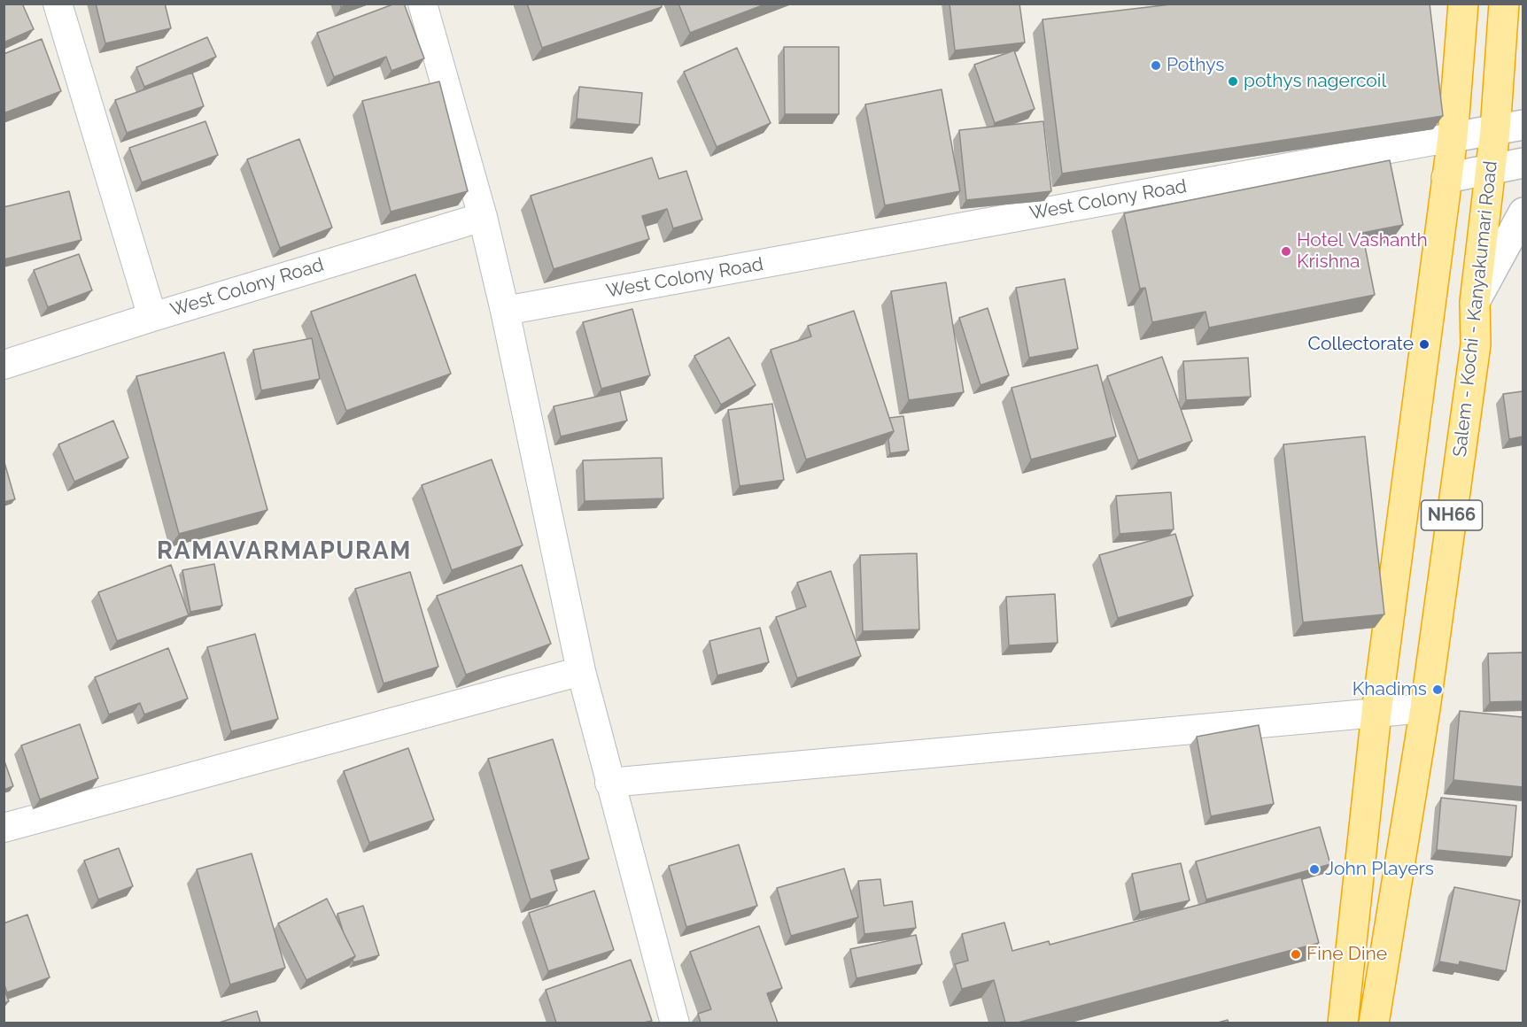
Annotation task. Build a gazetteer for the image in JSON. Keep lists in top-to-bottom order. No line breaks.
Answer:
{"streets":{"highway":["Salem - Kochi - Kanyakumari Road","NH66"],"street":["West Colony Road"]},"crossings":[["West Colony Road","NH66"]],"districts":["RAMAVARMAPURAM"],"places":["Pothys","pothys nagercoil","Hotel Vashanth Krishna","Collectorate","Khadims","John Players","Fine Dine"]}
